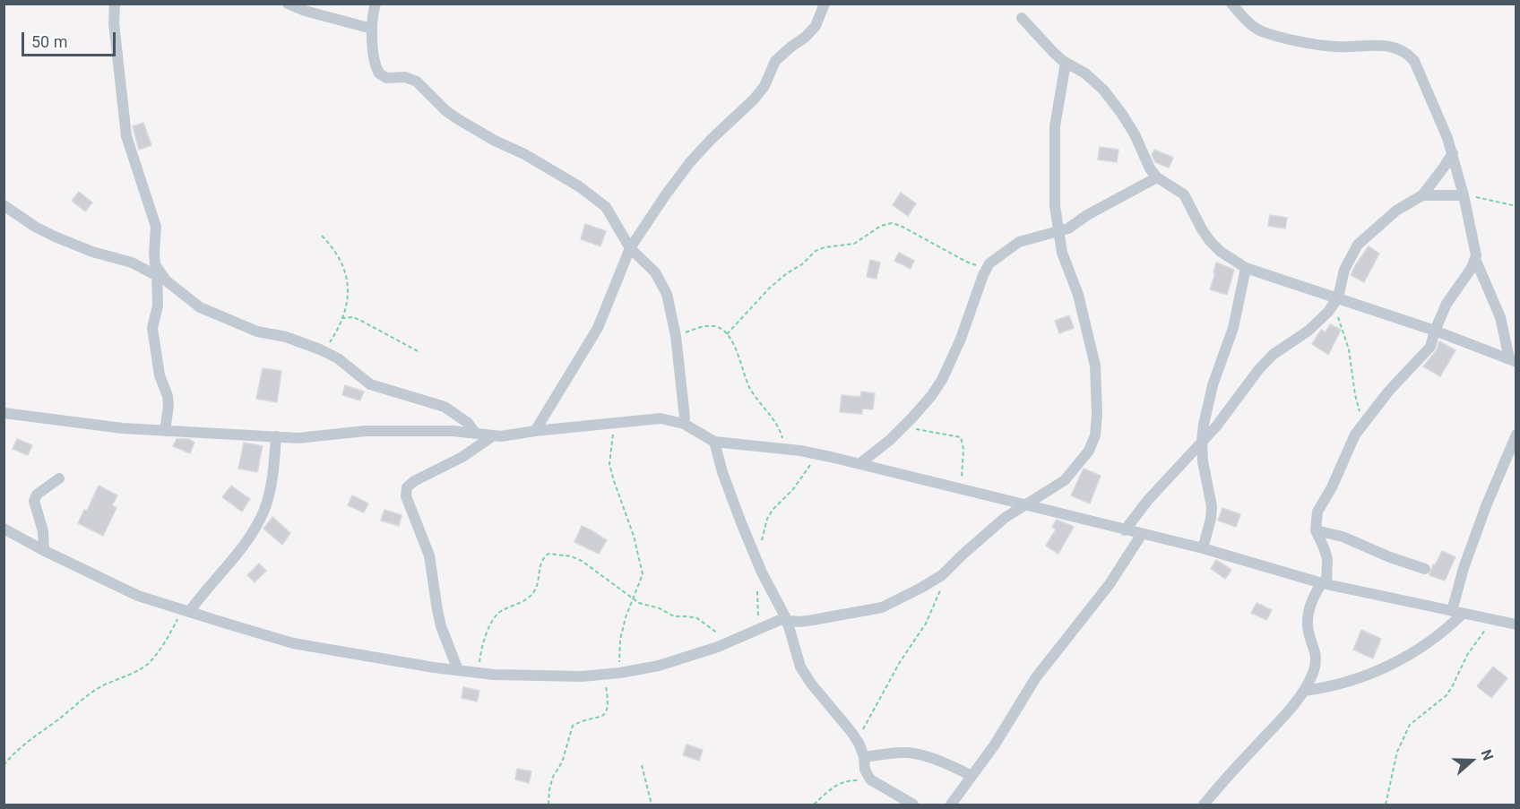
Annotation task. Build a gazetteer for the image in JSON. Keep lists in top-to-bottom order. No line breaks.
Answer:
{"scale_bar":"50 m","north":"right"}
